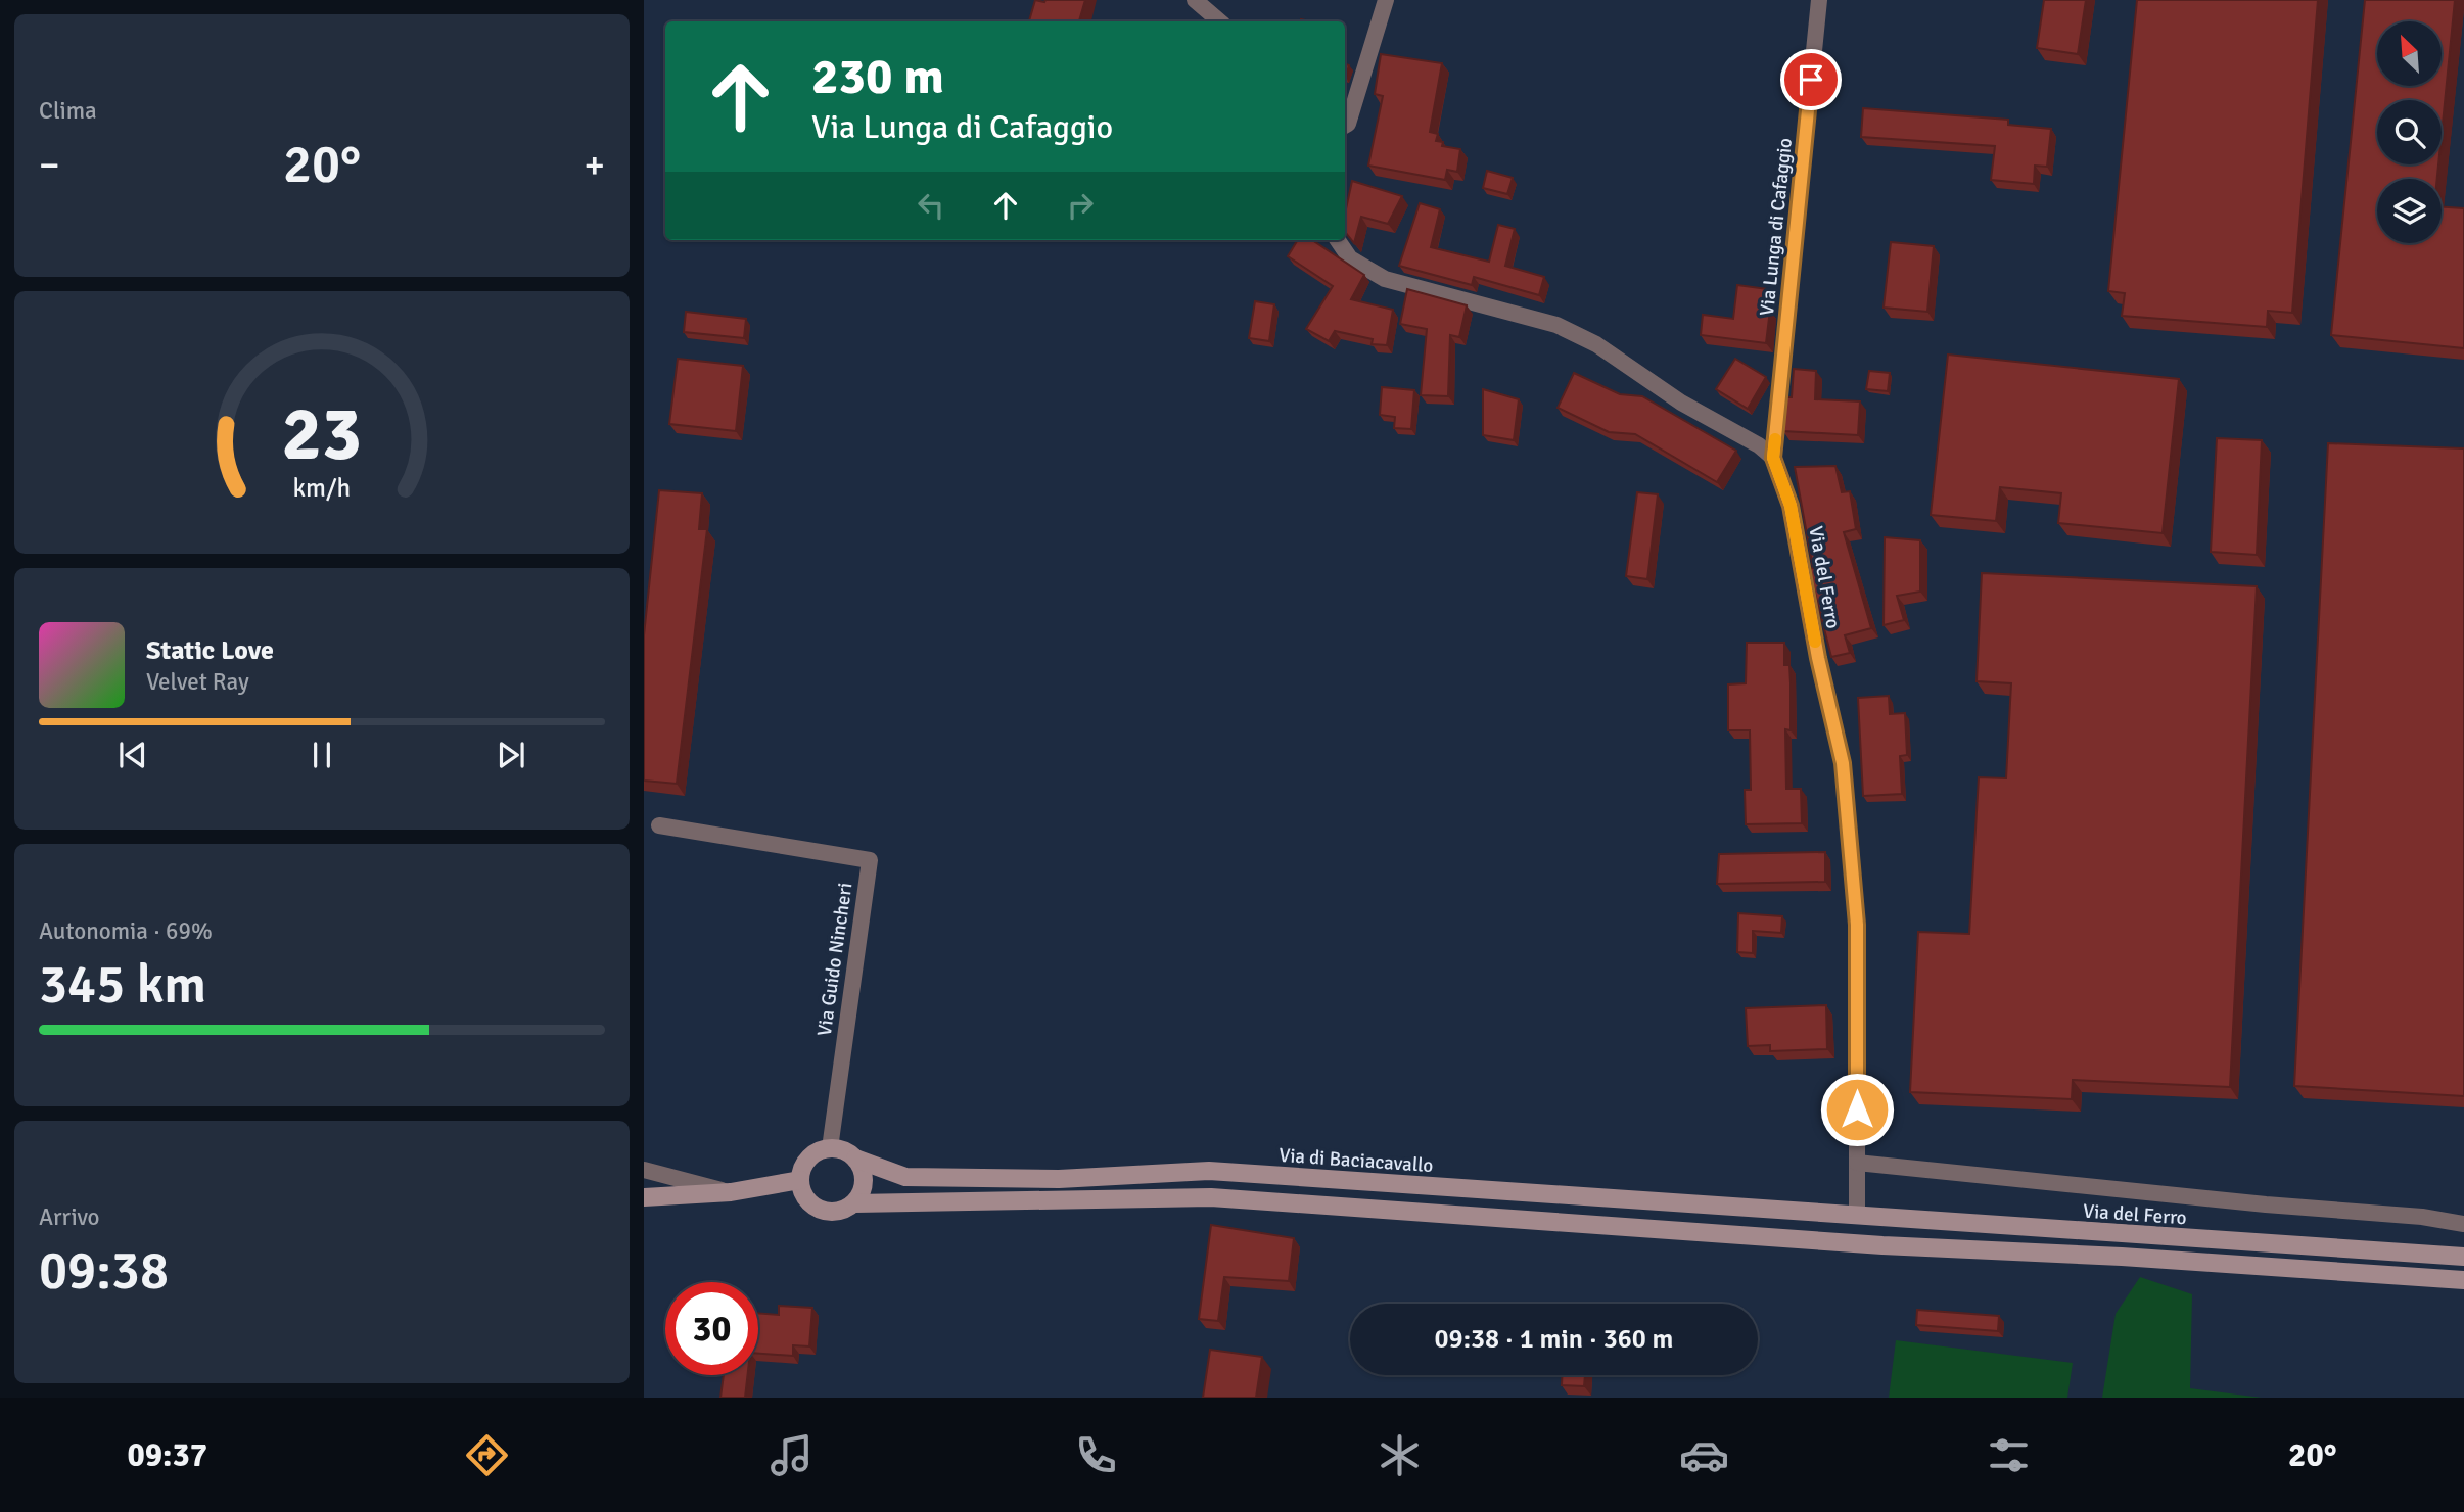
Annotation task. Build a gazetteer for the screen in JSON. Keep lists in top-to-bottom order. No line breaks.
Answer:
{"streets":{"main road":["Via del Ferro","Via di Baciacavallo"],"street":["Via Lunga di Cafaggio","Via Guido Nincheri"]},"crossings":[["Via Lunga di Cafaggio","Via del Ferro"],["Via del Ferro","Via di Baciacavallo"],["Via Guido Nincheri","Via di Baciacavallo"]],"north":"top left","page":{"tile":["Clima",["Autonomia · 69%","345 km"],["Arrivo","09:38"]],"turn":["230 m","Via Lunga di Cafaggio"],"heat":["−","20°","+"],"song":["Static Love","Velvet Ray"],"limit":"30","trip":"09:38 · 1 min · 360 m","tabs":["09:37","20°"],"gauge":["23","km/h"]}}
